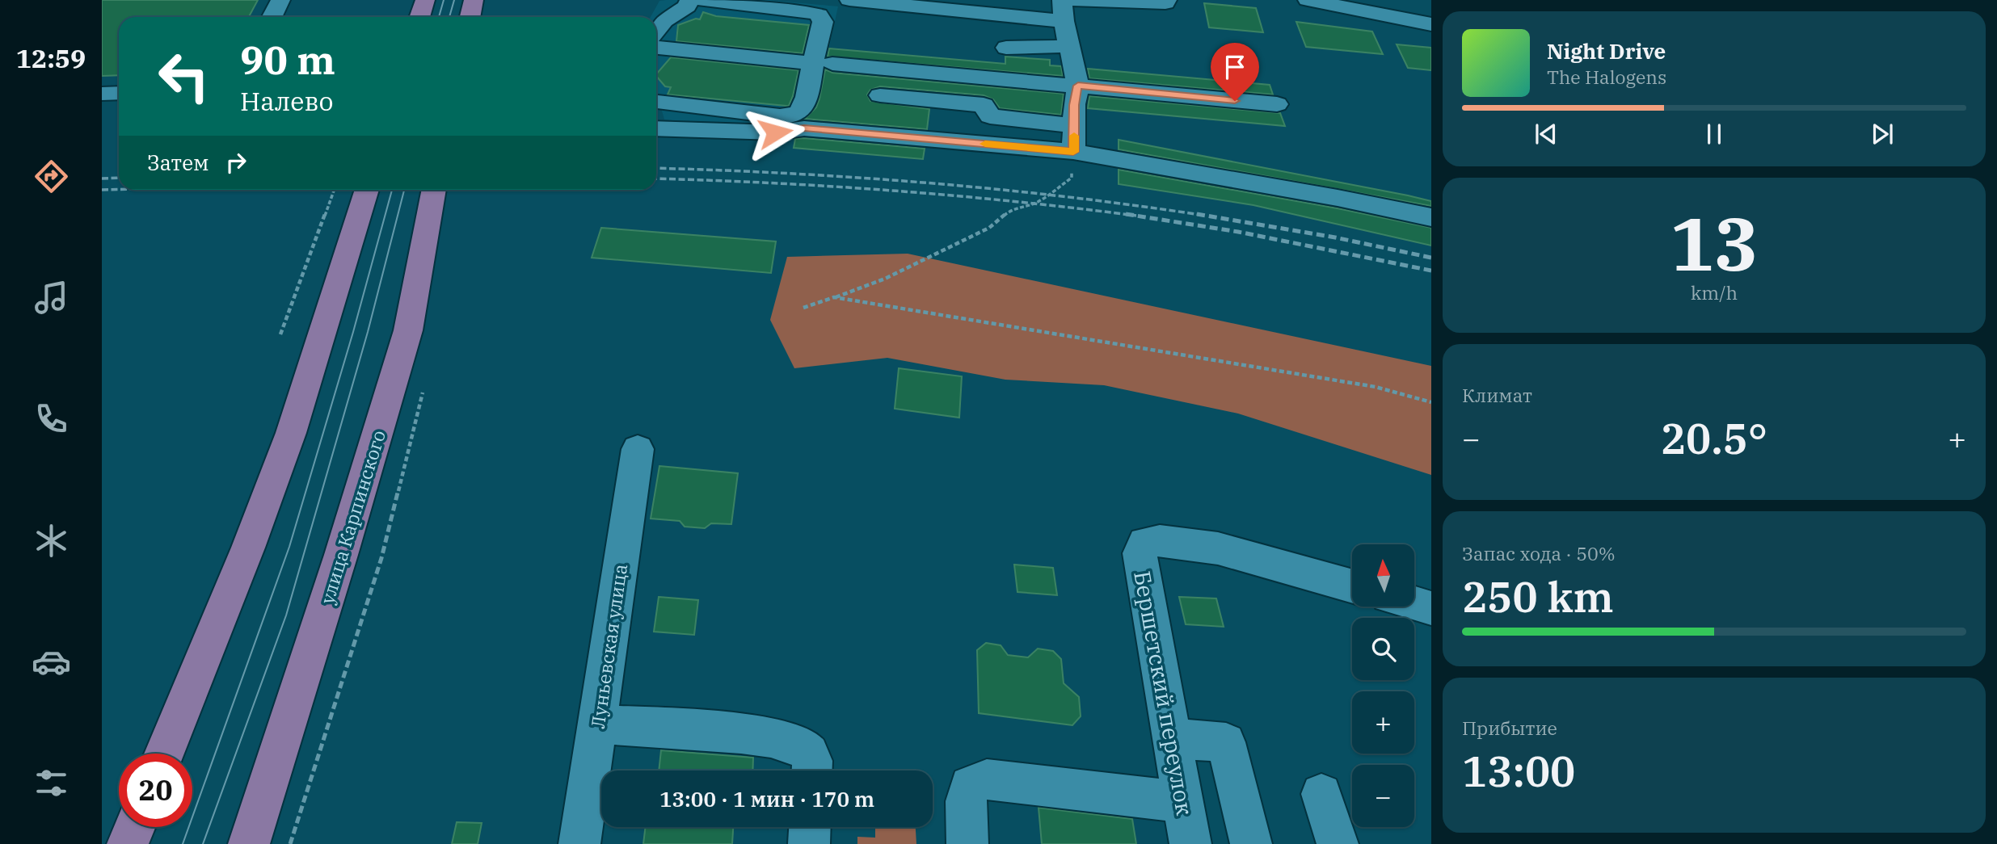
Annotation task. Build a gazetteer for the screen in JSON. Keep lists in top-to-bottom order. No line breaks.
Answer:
{"streets":{"main road":["улица Карпинского"],"street":["Луньевская улица","Бершетский переулок"]},"north":"top","page":{"tabs":"12:59","turn":["90 m","Налево"],"song":["Night Drive","The Halogens"],"then":"Затем","tile":[["13","km/h"],"Климат",["Запас хода · 50%","250 km"],["Прибытие","13:00"]],"heat":["−","20.5°","+"],"map_buttons":["+","−"],"limit":"20","trip":"13:00 · 1 мин · 170 m"}}
